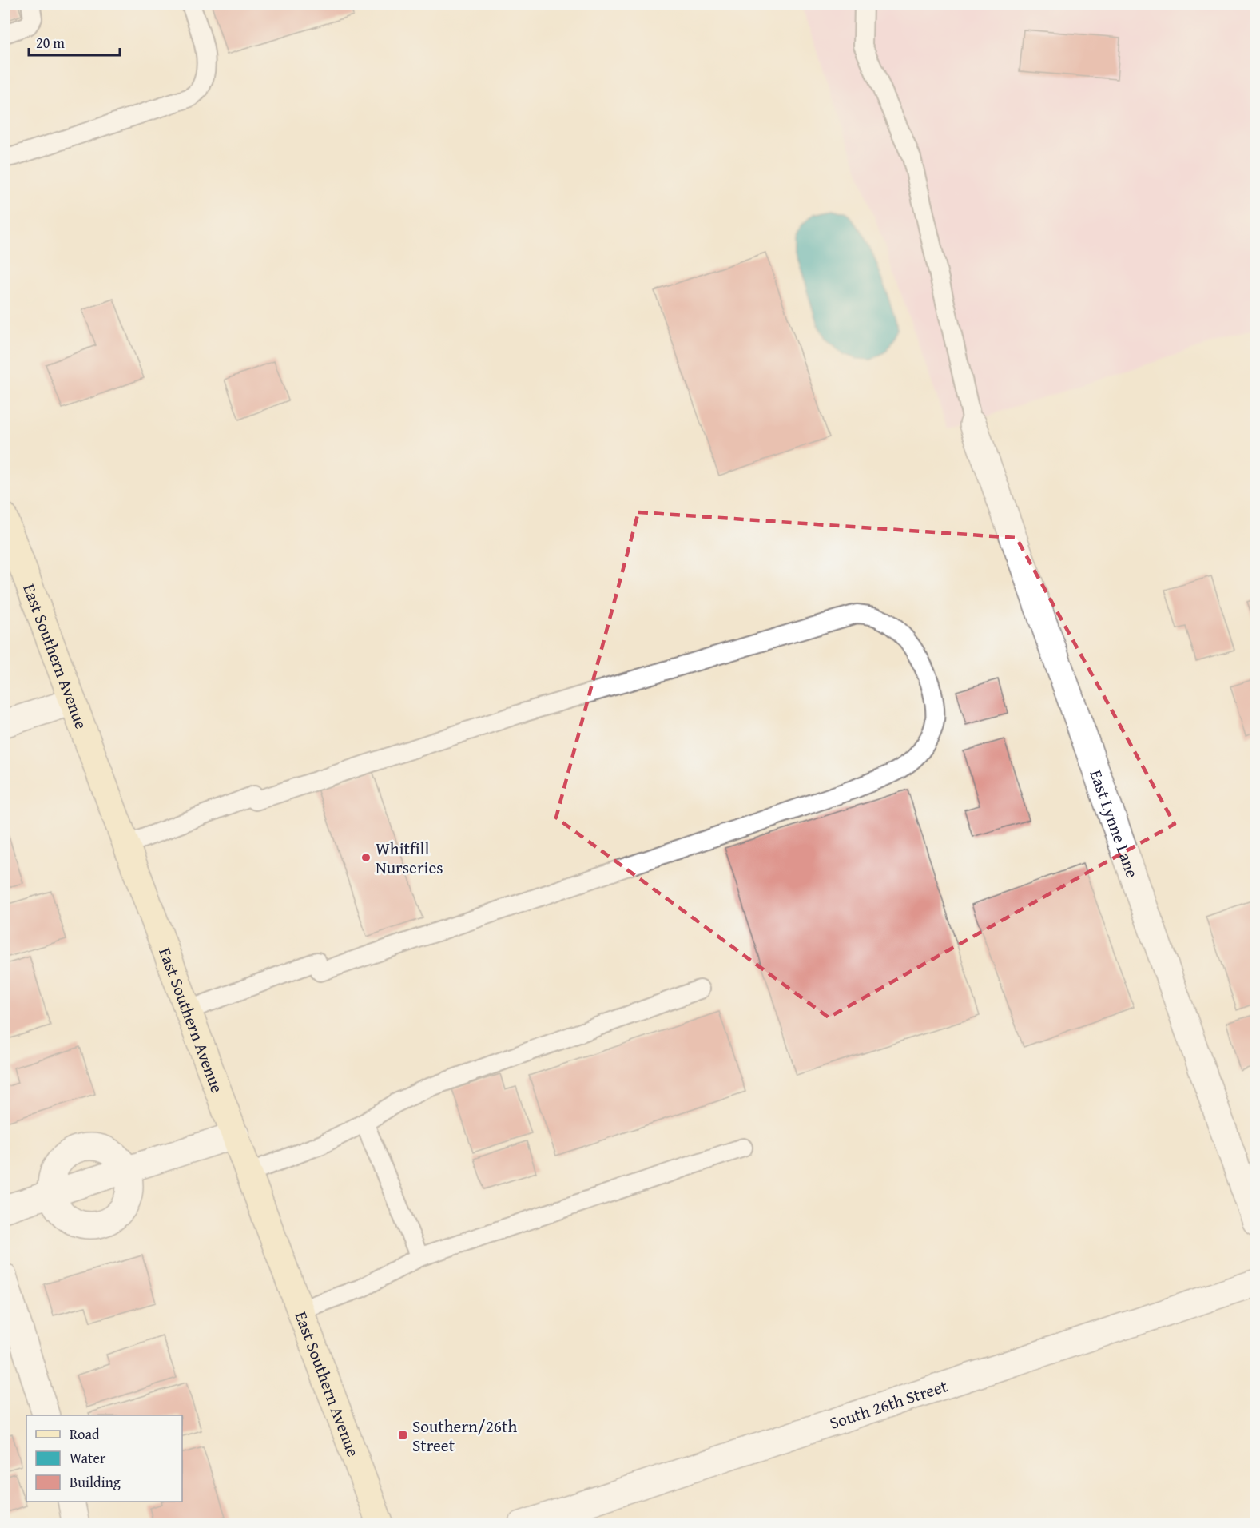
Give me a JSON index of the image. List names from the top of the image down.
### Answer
{
  "streets": {
    "main road": ["East Southern Avenue"],
    "street": ["East Lynne Lane", "South 26th Street"]
  },
  "places": {
    "other": ["Whitfill Nurseries"],
    "transit": ["Southern/26th Street"]
  },
  "legend": ["Road", "Water", "Building"],
  "scale_bar": "20 m"
}
